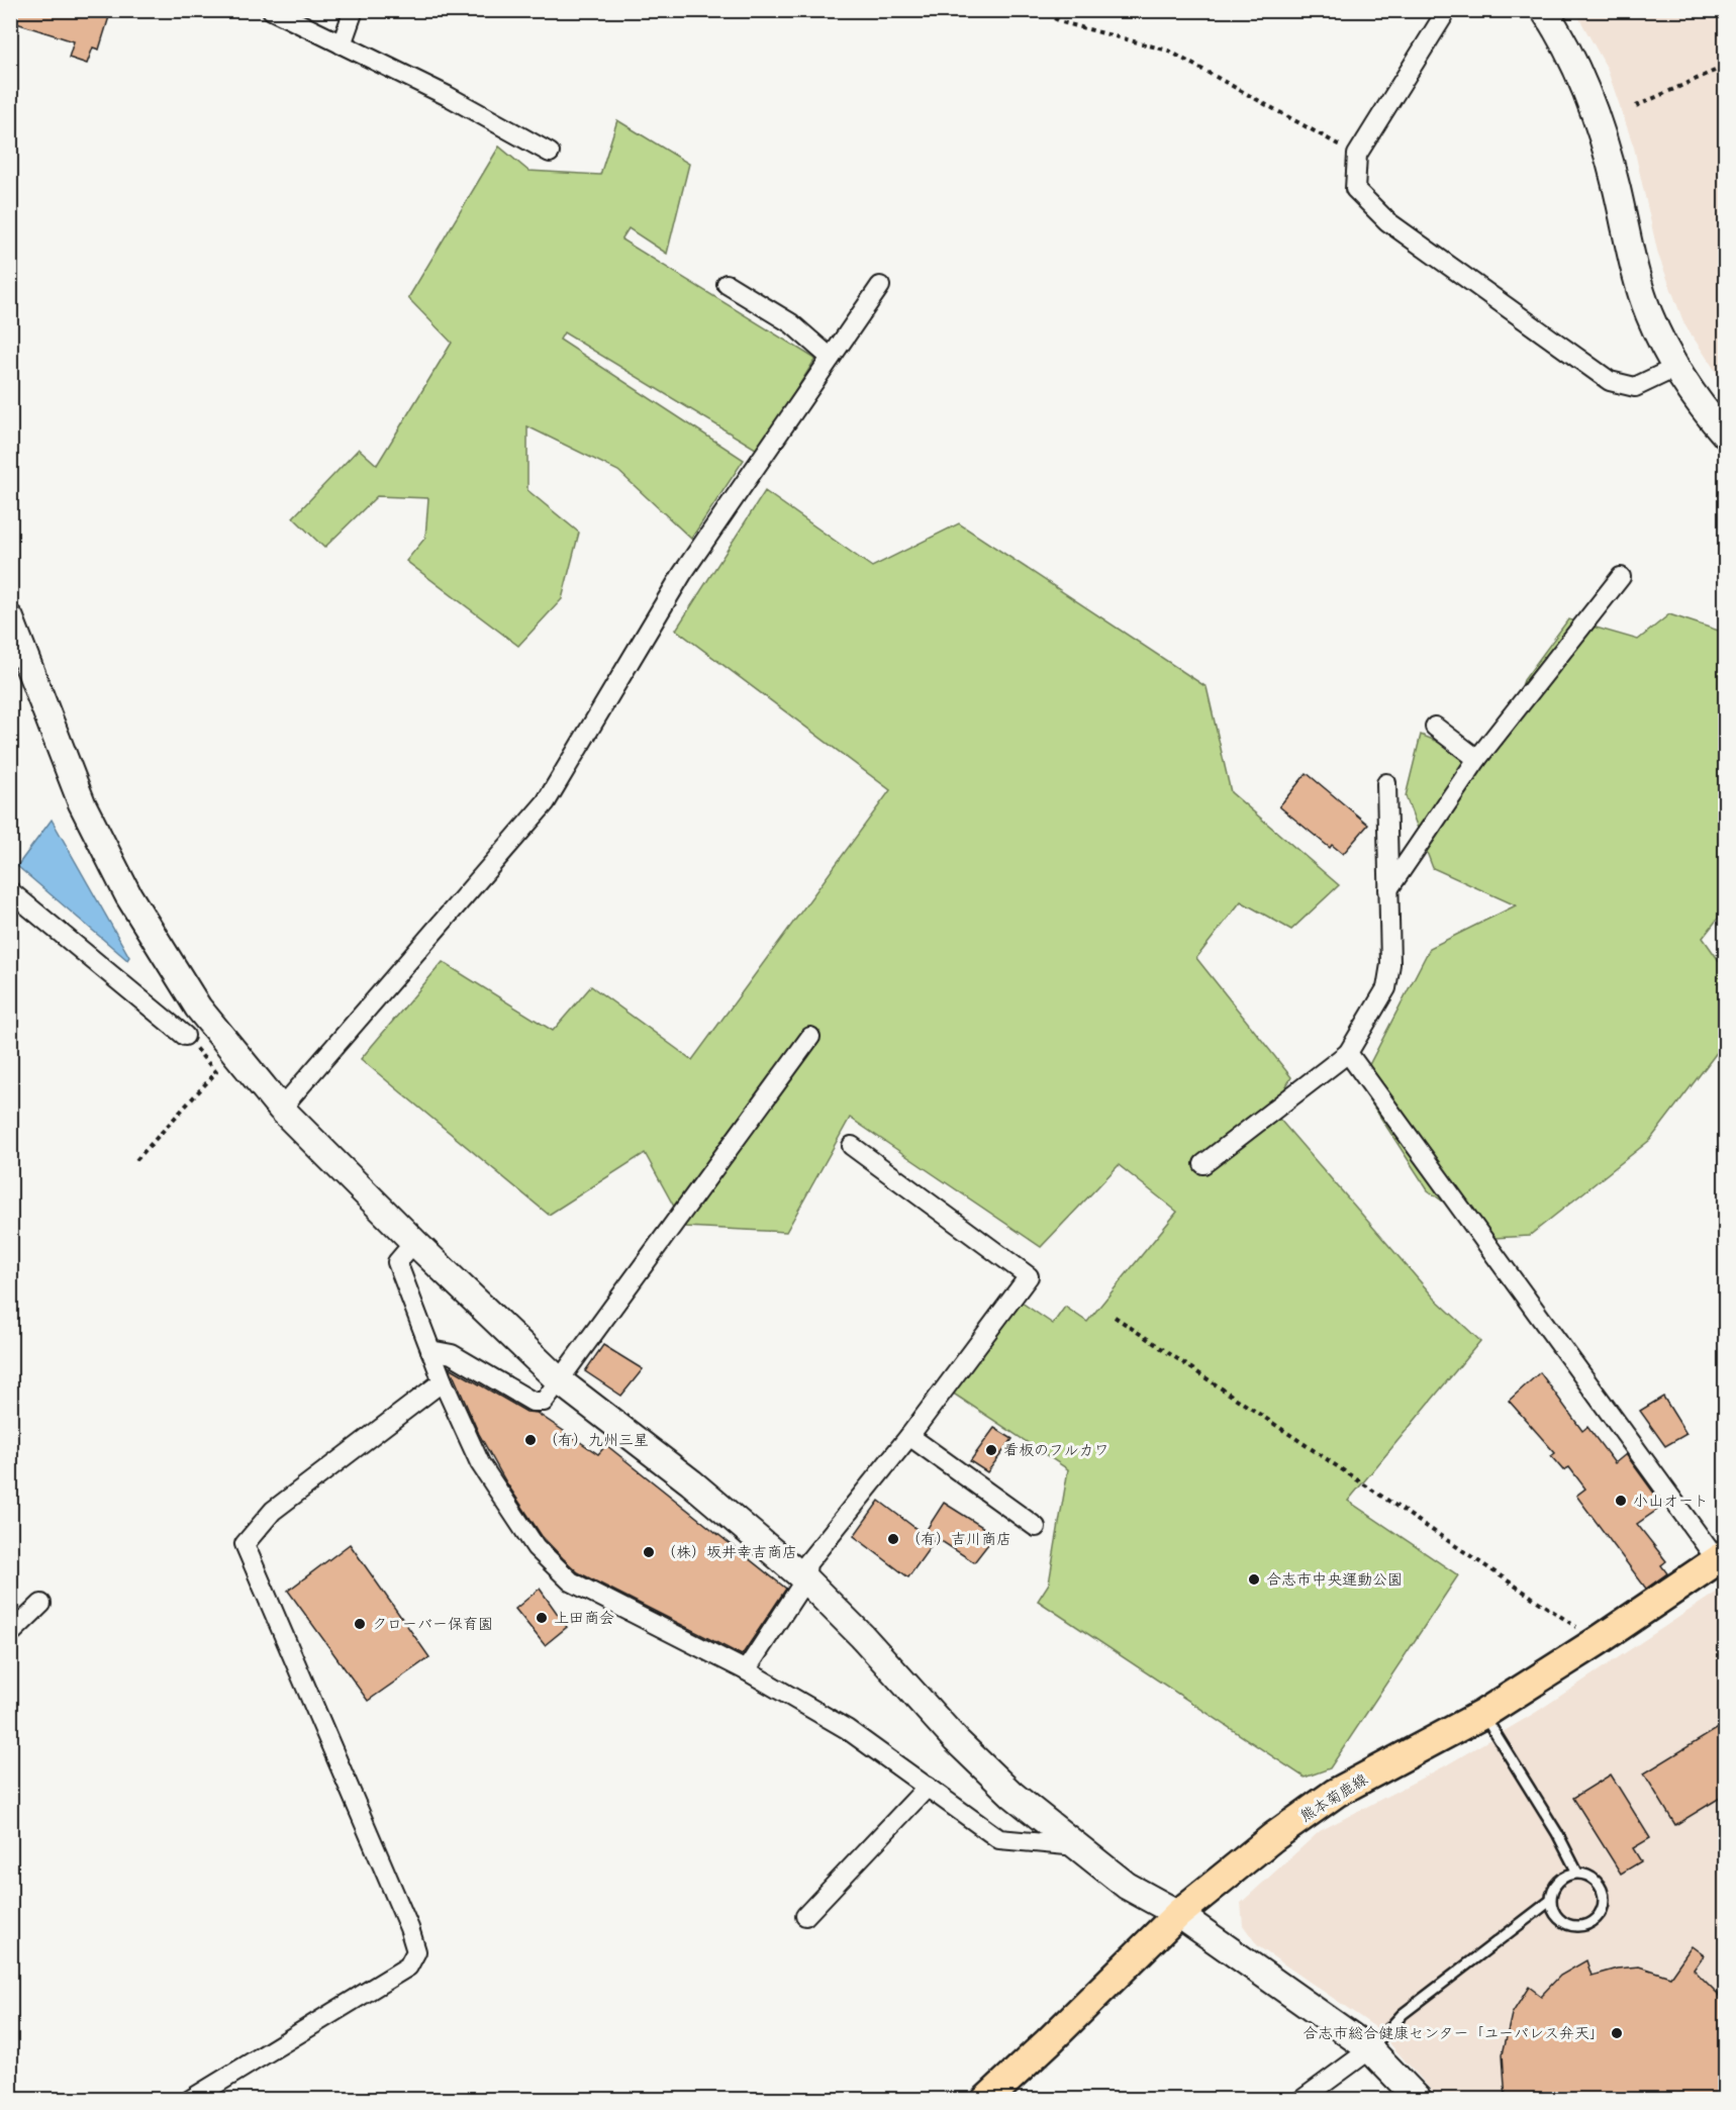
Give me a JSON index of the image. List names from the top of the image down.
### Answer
{
  "streets": {
    "main road": ["熊本菊鹿線"]
  },
  "places": [
    "（有）九州三星",
    "看板のフルカワ",
    "小山オート",
    "（有）吉川商店",
    "（株）坂井幸吉商店",
    "合志市中央運動公園",
    "上田商会",
    "クローバー保育園",
    "合志市総合健康センター「ユーパレス弁天」"
  ]
}
